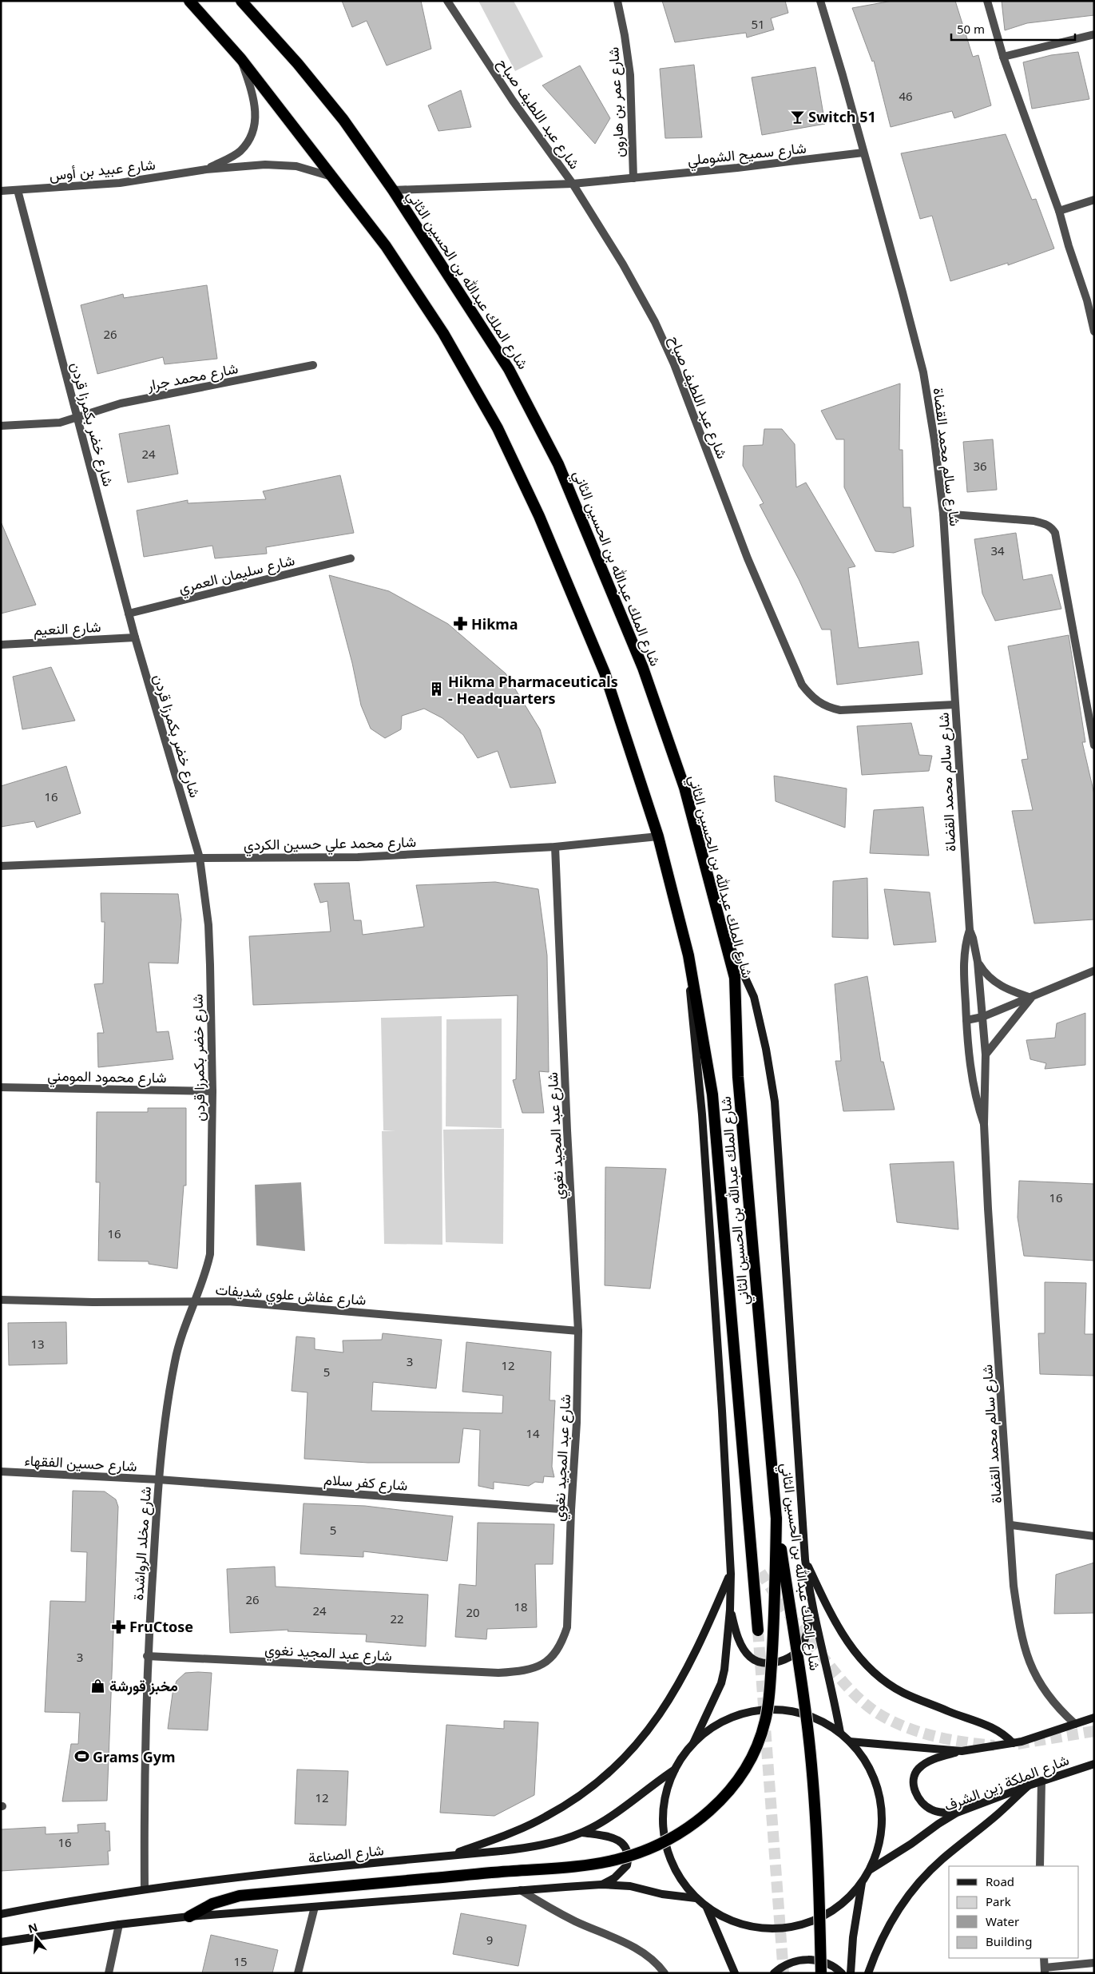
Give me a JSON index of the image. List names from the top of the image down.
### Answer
{
  "streets": {
    "highway": ["شارع الملك عبدالله بن الحسين الثاني"],
    "main road": ["شارع الملكة زين الشرف", "شارع الصناعة"],
    "street": [
      "شارع عمر بن هارون",
      "شارع عبد اللطيف صباح",
      "شارع سميح الشوملي",
      "شارع عبيد بن أوس",
      "شارع محمد جرار",
      "شارع خضر بكمرزا قردن",
      "شارع سالم محمد القضاة",
      "شارع سليمان العمري",
      "شارع النعيم",
      "شارع محمد علي حسين الكردي",
      "شارع محمود المومني",
      "شارع عبد المجيد نغوي",
      "شارع عفاش علوي شديفات",
      "شارع حسين الفقهاء",
      "شارع كفر سلام",
      "شارع مخلد الرواشدة"
    ]
  },
  "crossings": [
    ["شارع عمر بن هارون", "شارع سميح الشوملي"],
    ["شارع عبد اللطيف صباح", "شارع سميح الشوملي"],
    ["شارع عبد اللطيف صباح", "شارع سالم محمد القضاة"],
    ["شارع سميح الشوملي", "شارع الملك عبدالله بن الحسين الثاني"],
    ["شارع سميح الشوملي", "شارع سالم محمد القضاة"],
    ["شارع عبيد بن أوس", "شارع الملك عبدالله بن الحسين الثاني"],
    ["شارع عبيد بن أوس", "شارع خضر بكمرزا قردن"],
    ["شارع الملك عبدالله بن الحسين الثاني", "شارع محمد علي حسين الكردي"],
    ["شارع محمد جرار", "شارع خضر بكمرزا قردن"],
    ["شارع خضر بكمرزا قردن", "شارع سليمان العمري"],
    ["شارع خضر بكمرزا قردن", "شارع النعيم"],
    ["شارع خضر بكمرزا قردن", "شارع محمد علي حسين الكردي"],
    ["شارع خضر بكمرزا قردن", "شارع محمود المومني"],
    ["شارع خضر بكمرزا قردن", "شارع عفاش علوي شديفات"],
    ["شارع خضر بكمرزا قردن", "شارع مخلد الرواشدة"],
    ["شارع محمد علي حسين الكردي", "شارع عبد المجيد نغوي"],
    ["شارع عبد المجيد نغوي", "شارع عفاش علوي شديفات"],
    ["شارع عبد المجيد نغوي", "شارع كفر سلام"],
    ["شارع عبد المجيد نغوي", "شارع مخلد الرواشدة"],
    ["شارع عفاش علوي شديفات", "شارع مخلد الرواشدة"],
    ["شارع حسين الفقهاء", "شارع كفر سلام"],
    ["شارع حسين الفقهاء", "شارع مخلد الرواشدة"],
    ["شارع كفر سلام", "شارع مخلد الرواشدة"],
    ["شارع مخلد الرواشدة", "شارع الصناعة"]
  ],
  "places": {
    "bar": ["Switch 51"],
    "pharmacy": ["Hikma", "FruCtose"],
    "building": ["Hikma Pharmaceuticals - Headquarters"],
    "shop": ["مخبز قورشة"],
    "sports": ["Grams Gym"]
  },
  "house_numbers": [
    "51",
    "46",
    "26",
    "24",
    "36",
    "34",
    "16",
    "16",
    "16",
    "13",
    "3",
    "12",
    "5",
    "14",
    "5",
    "26",
    "18",
    "24",
    "20",
    "22",
    "3",
    "12",
    "16",
    "9",
    "15"
  ],
  "legend": [
    "Road",
    "Park",
    "Water",
    "Building"
  ],
  "scale_bar": "50 m",
  "north": "top"
}
